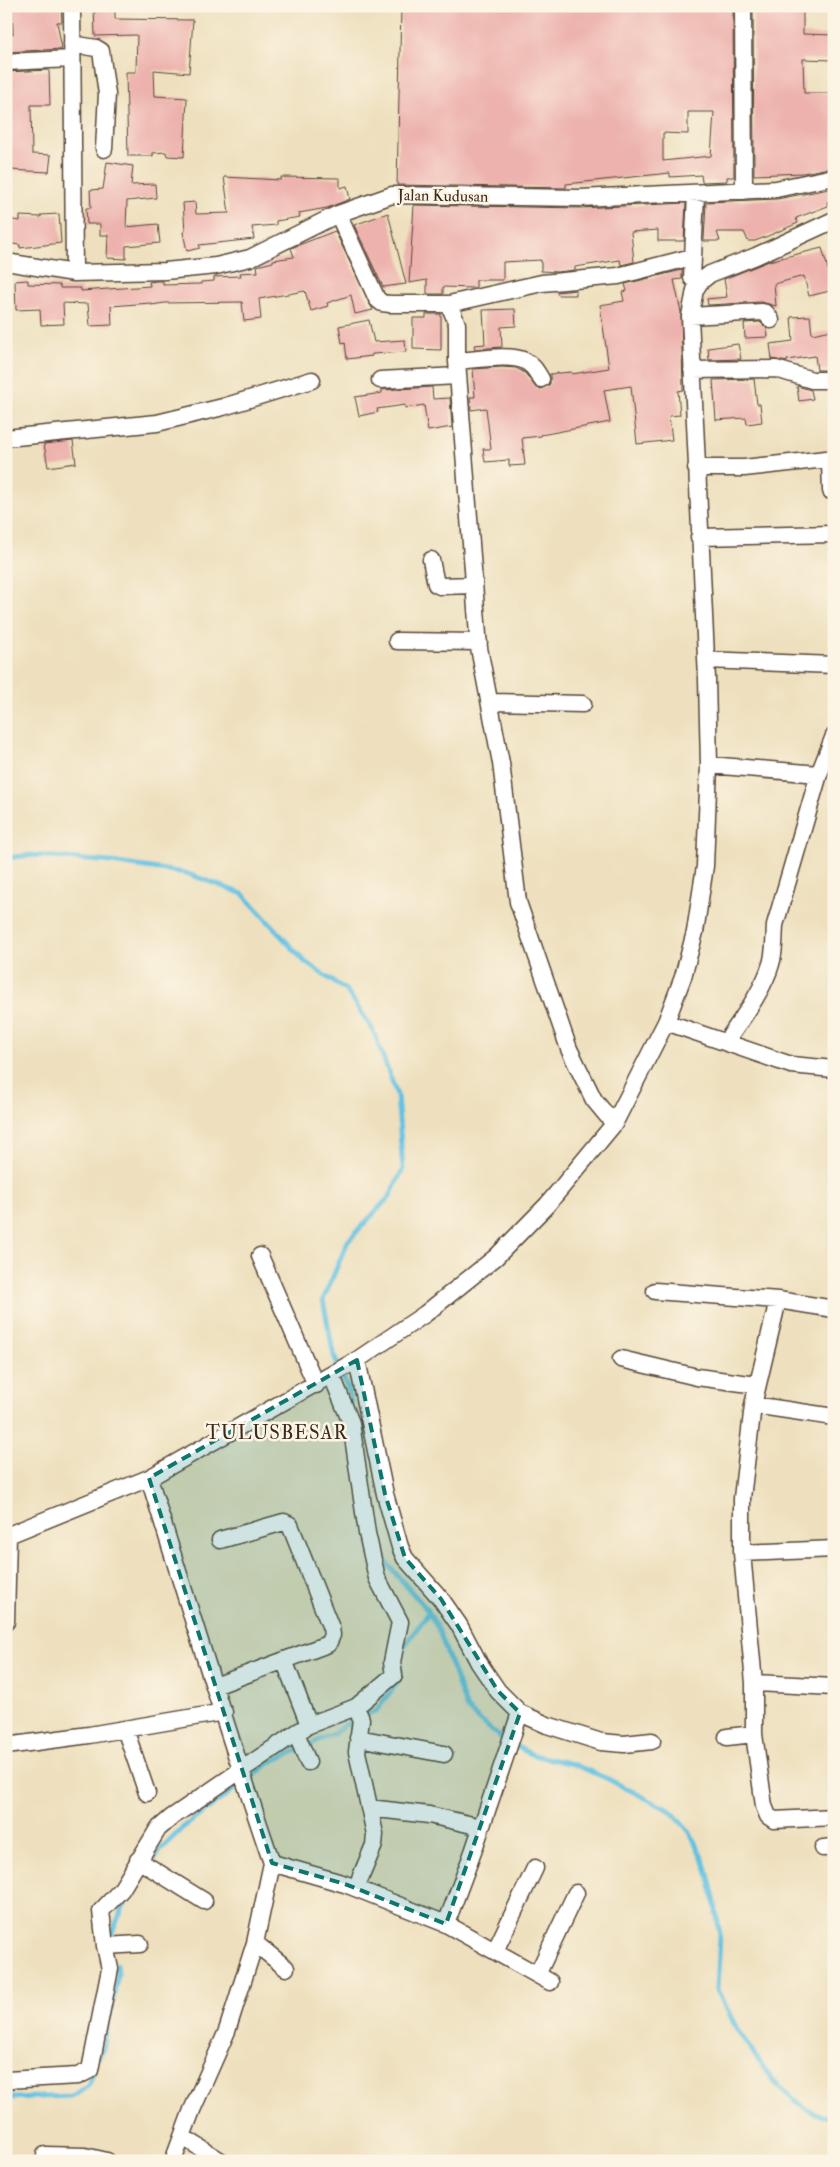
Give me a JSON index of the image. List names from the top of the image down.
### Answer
{
  "streets": {
    "street": ["Jalan Kudusan"]
  },
  "districts": ["TULUSBESAR"]
}
